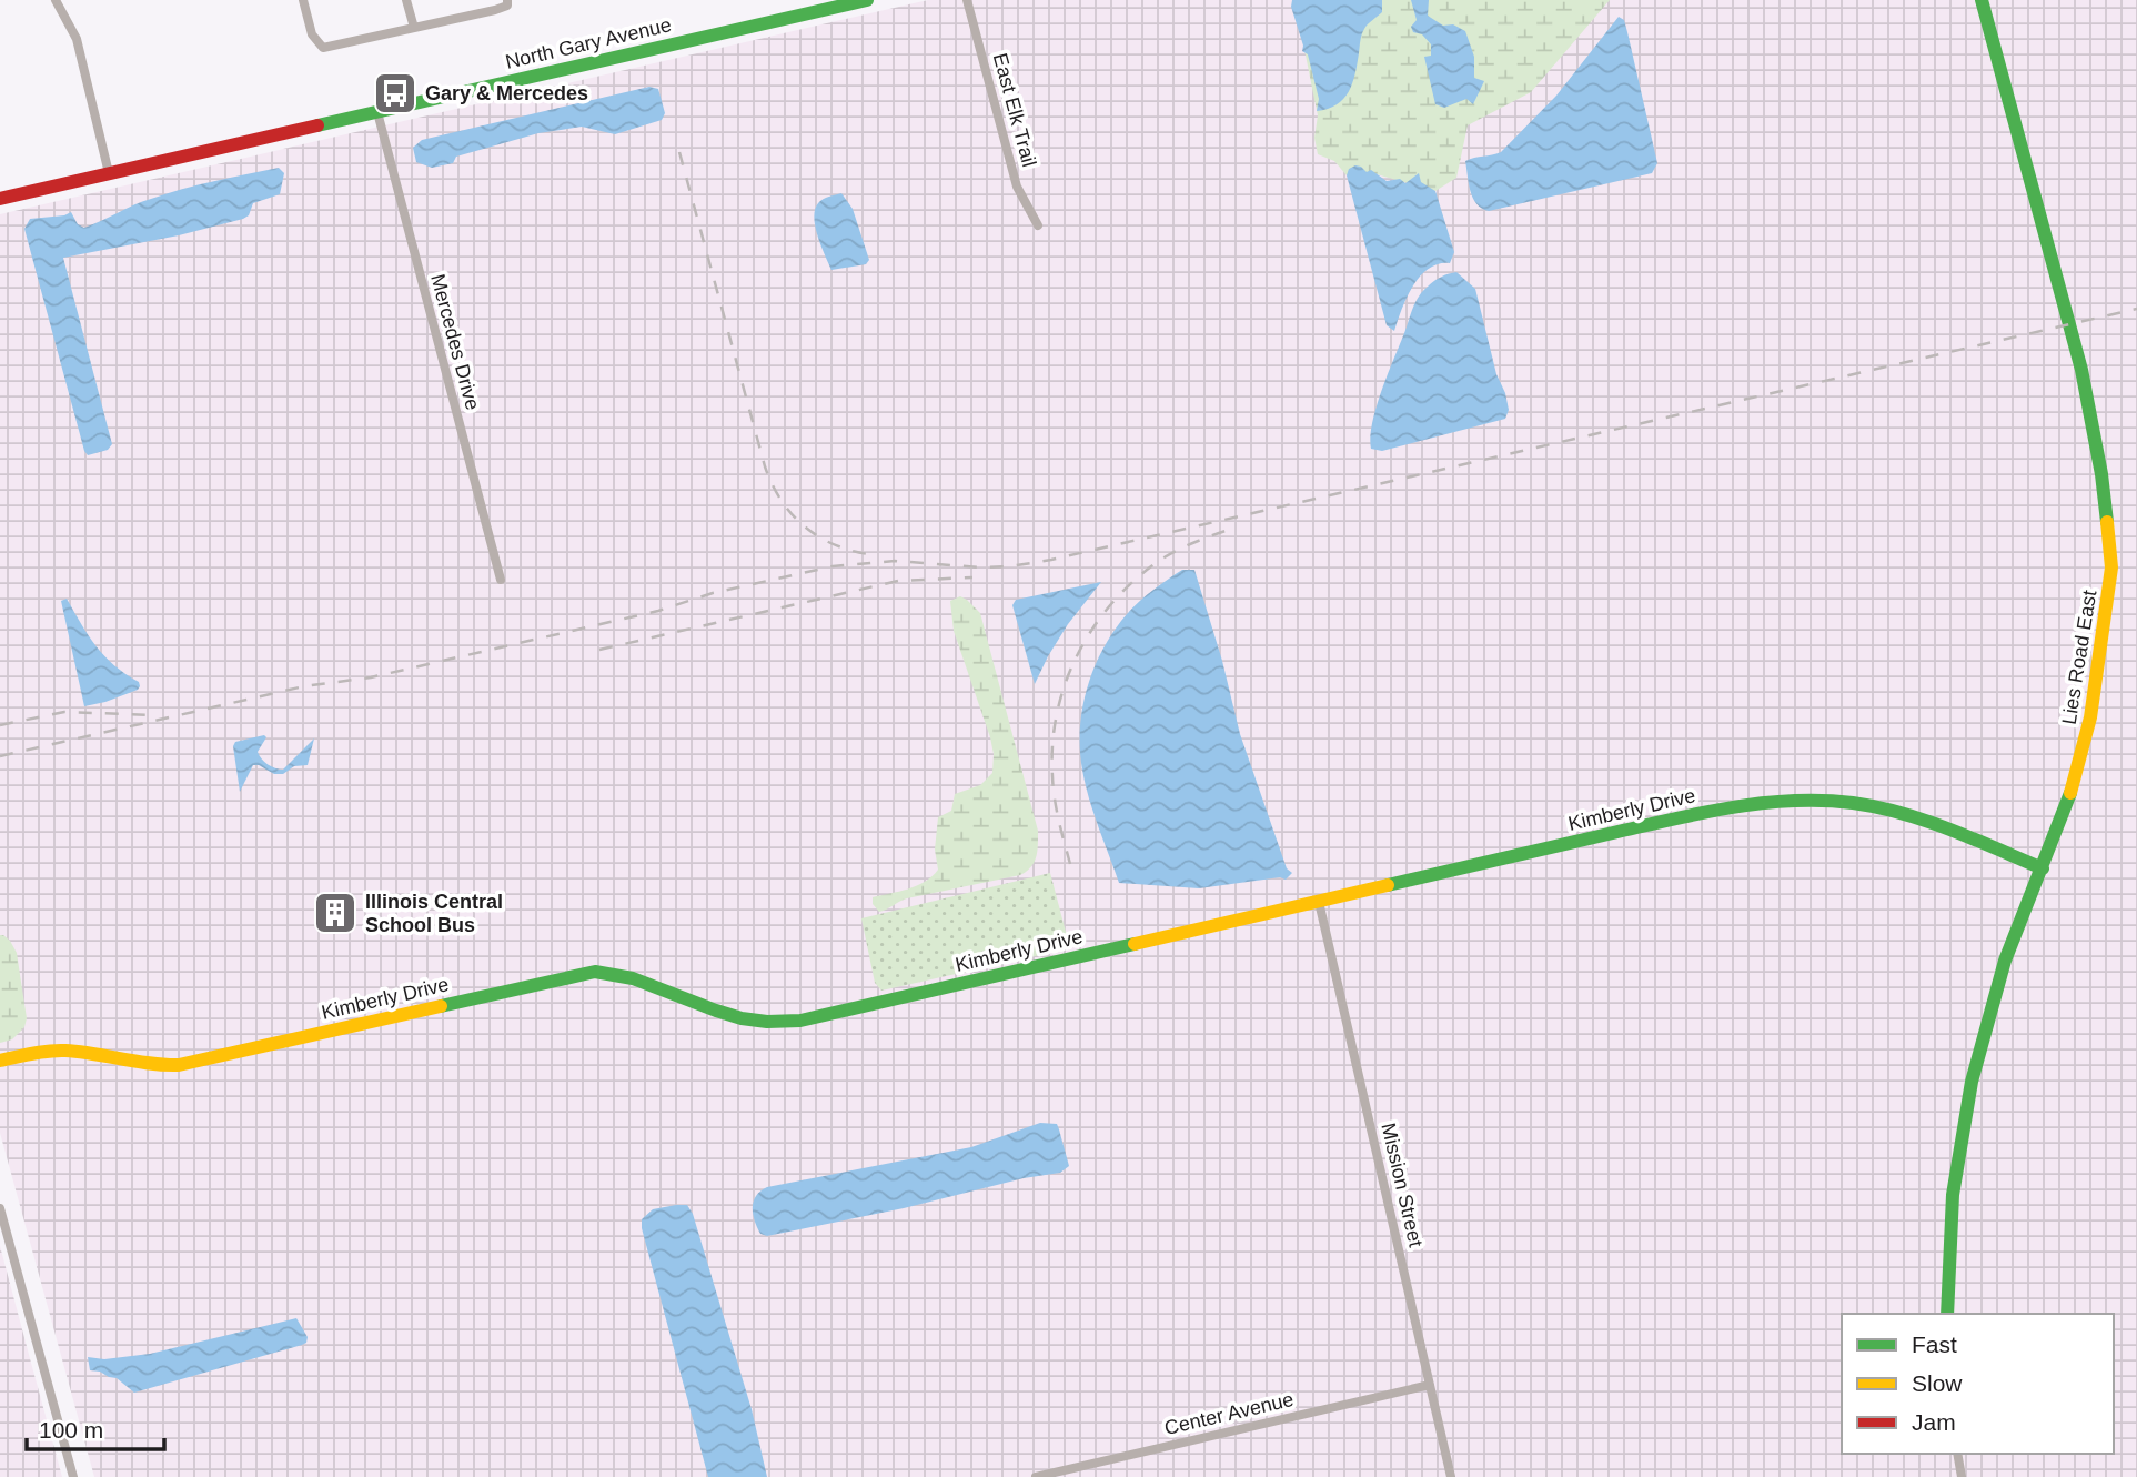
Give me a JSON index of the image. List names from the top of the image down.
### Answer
{
  "streets": {
    "street": [
      "North Gary Avenue",
      "East Elk Trail",
      "Mercedes Drive",
      "Lies Road East",
      "Kimberly Drive",
      "Mission Street",
      "Center Avenue"
    ]
  },
  "crossings": [
    ["North Gary Avenue", "Mercedes Drive"],
    ["Lies Road East", "Kimberly Drive"],
    ["Kimberly Drive", "Mission Street"],
    ["Mission Street", "Center Avenue"]
  ],
  "places": {
    "bus stop": ["Gary & Mercedes"],
    "building": ["Illinois Central School Bus"]
  },
  "legend": ["Fast", "Slow", "Jam"],
  "scale_bar": "100 m"
}
